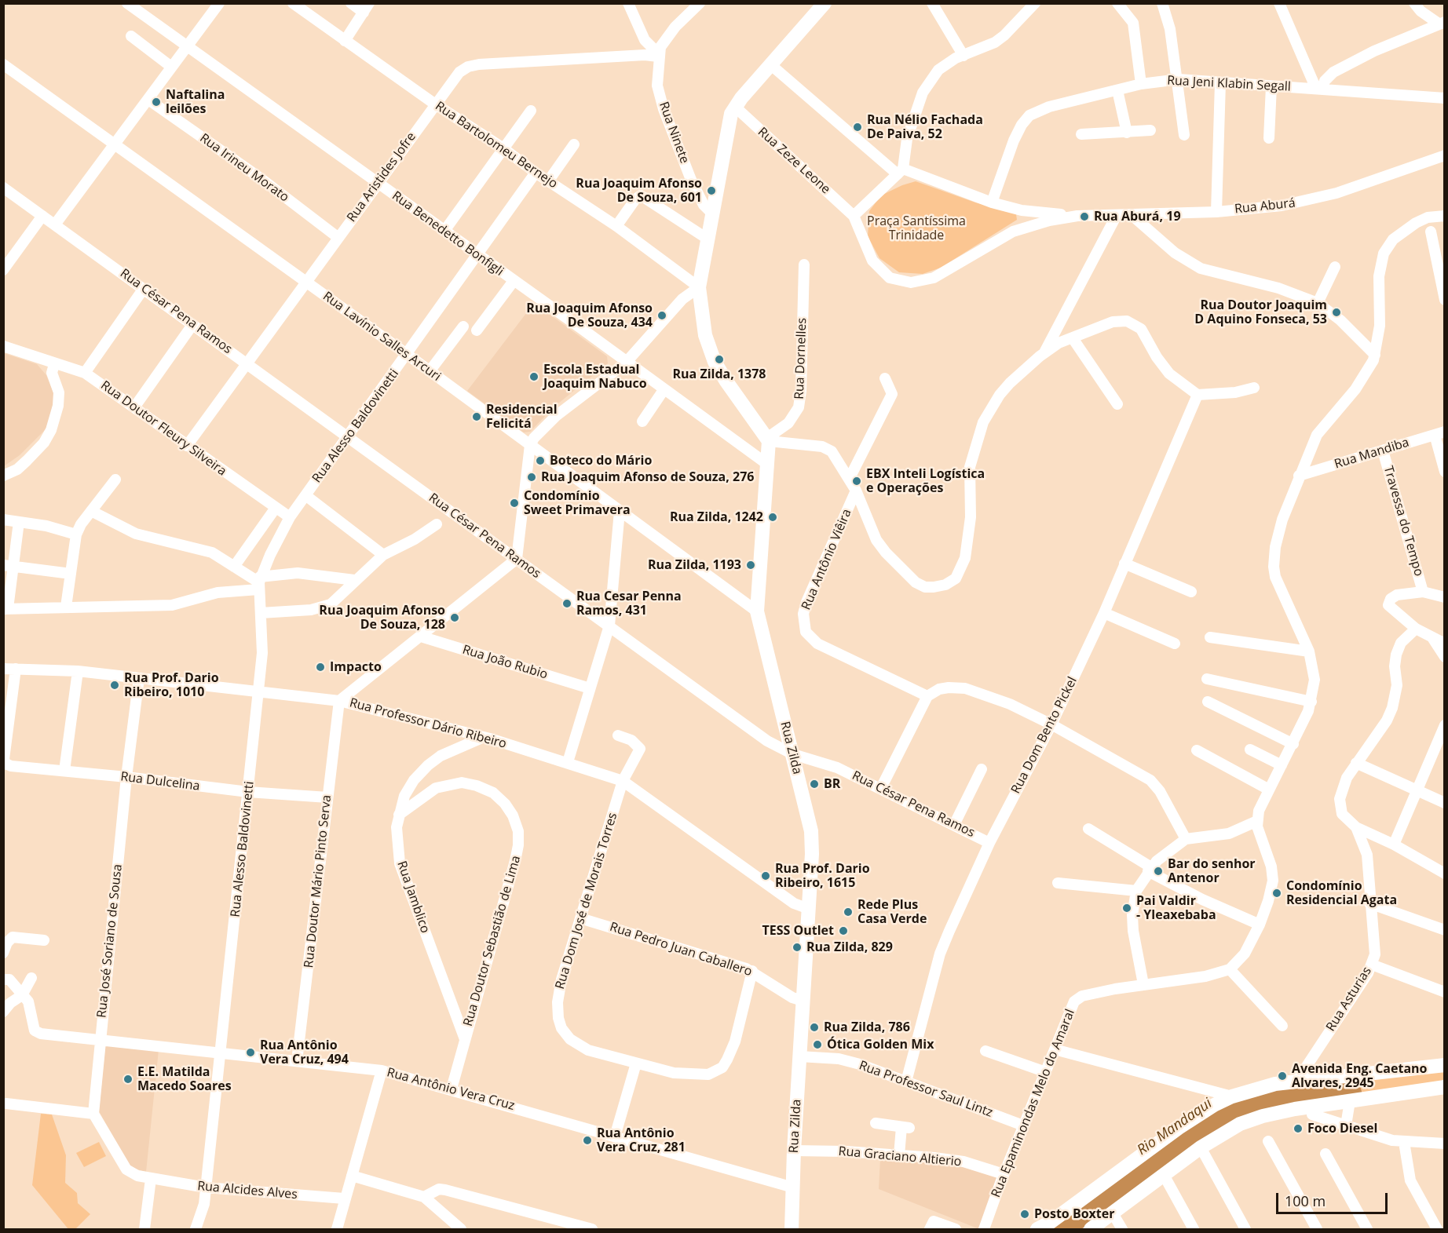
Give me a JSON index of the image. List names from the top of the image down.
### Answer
{
  "streets": {
    "main road": ["Rua Zilda"],
    "street": [
      "Rua Jeni Klabin Segall",
      "Rua Ninete",
      "Rua Bartolomeu Bernejo",
      "Rua Zeze Leone",
      "Rua Irineu Morato",
      "Rua Aristides Jofre",
      "Rua Aburá",
      "Rua Benedetto Bonfigli",
      "Rua César Pena Ramos",
      "Rua Lavínio Salles Arcuri",
      "Rua Dornelles",
      "Rua Alesso Baldovinetti",
      "Rua Doutor Fleury Silveira",
      "Rua Mandiba",
      "Travessa do Tempo",
      "Rua Antônio Viêira",
      "Rua João Rubio",
      "Rua Professor Dário Ribeiro",
      "Rua Dom Bento Pickel",
      "Rua Dulcelina",
      "Rua Doutor Mário Pinto Serva",
      "Rua Jamblico",
      "Rua Dom José de Morais Torres",
      "Rua José Soriano de Sousa",
      "Rua Doutor Sebastião de Lima",
      "Rua Pedro Juan Caballero",
      "Rua Asturias",
      "Rua Antônio Vera Cruz",
      "Rua Professor Saul Lintz",
      "Rua Epaminondas Melo do Amaral",
      "Rua Graciano Altierio",
      "Rua Alcides Alves"
    ]
  },
  "crossings": [
    ["Rua Jeni Klabin Segall", "Rua Aburá"],
    ["Rua Ninete", "Rua Aristides Jofre"],
    ["Rua Bartolomeu Bernejo", "Rua Aristides Jofre"],
    ["Rua Bartolomeu Bernejo", "Rua Alesso Baldovinetti"],
    ["Rua Zeze Leone", "Rua Aburá"],
    ["Rua Irineu Morato", "Rua Aristides Jofre"],
    ["Rua Aristides Jofre", "Rua Benedetto Bonfigli"],
    ["Rua Aristides Jofre", "Rua César Pena Ramos"],
    ["Rua Aristides Jofre", "Rua Lavínio Salles Arcuri"],
    ["Rua Aristides Jofre", "Rua Doutor Fleury Silveira"],
    ["Rua Benedetto Bonfigli", "Rua Alesso Baldovinetti"],
    ["Rua Benedetto Bonfigli", "Rua Zilda"],
    ["Rua César Pena Ramos", "Rua Alesso Baldovinetti"],
    ["Rua César Pena Ramos", "Rua Dom Bento Pickel"],
    ["Rua César Pena Ramos", "Rua Zilda"],
    ["Rua Lavínio Salles Arcuri", "Rua Alesso Baldovinetti"],
    ["Rua Lavínio Salles Arcuri", "Rua Zilda"],
    ["Rua Dornelles", "Rua Zilda"],
    ["Rua Alesso Baldovinetti", "Rua Professor Dário Ribeiro"],
    ["Rua Alesso Baldovinetti", "Rua Dulcelina"],
    ["Rua Alesso Baldovinetti", "Rua Antônio Vera Cruz"],
    ["Rua Alesso Baldovinetti", "Rua Alcides Alves"],
    ["Rua Mandiba", "Travessa do Tempo"],
    ["Rua Professor Dário Ribeiro", "Rua Zilda"],
    ["Rua Professor Dário Ribeiro", "Rua Doutor Mário Pinto Serva"],
    ["Rua Professor Dário Ribeiro", "Rua Jamblico"],
    ["Rua Professor Dário Ribeiro", "Rua Dom José de Morais Torres"],
    ["Rua Professor Dário Ribeiro", "Rua José Soriano de Sousa"],
    ["Rua Dom Bento Pickel", "Rua Professor Saul Lintz"],
    ["Rua Zilda", "Rua Pedro Juan Caballero"],
    ["Rua Zilda", "Rua Antônio Vera Cruz"],
    ["Rua Zilda", "Rua Professor Saul Lintz"],
    ["Rua Zilda", "Rua Graciano Altierio"],
    ["Rua Dulcelina", "Rua Doutor Mário Pinto Serva"],
    ["Rua Dulcelina", "Rua José Soriano de Sousa"],
    ["Rua Doutor Mário Pinto Serva", "Rua Antônio Vera Cruz"],
    ["Rua Jamblico", "Rua Doutor Sebastião de Lima"],
    ["Rua Dom José de Morais Torres", "Rua Pedro Juan Caballero"],
    ["Rua José Soriano de Sousa", "Rua Antônio Vera Cruz"],
    ["Rua Doutor Sebastião de Lima", "Rua Antônio Vera Cruz"],
    ["Rua Professor Saul Lintz", "Rua Epaminondas Melo do Amaral"],
    ["Rua Epaminondas Melo do Amaral", "Rua Graciano Altierio"]
  ],
  "water": ["Rio Mandaqui"],
  "parks": ["Praça Santíssima Trinidade"],
  "places": [
    "Naftalina leilões",
    "Rua Nélio Fachada De Paiva, 52",
    "Rua Joaquim Afonso De Souza, 601",
    "Rua Aburá, 19",
    "Rua Doutor Joaquim D Aquino Fonseca, 53",
    "Rua Joaquim Afonso De Souza, 434",
    "Rua Zilda, 1378",
    "Escola Estadual Joaquim Nabuco",
    "Residencial Felicitá",
    "Boteco do Mário",
    "Rua Joaquim Afonso de Souza, 276",
    "EBX Inteli Logística e Operações",
    "Condomínio Sweet Primavera",
    "Rua Zilda, 1242",
    "Rua Zilda, 1193",
    "Rua Cesar Penna Ramos, 431",
    "Rua Joaquim Afonso De Souza, 128",
    "Impacto",
    "Rua Prof. Dario Ribeiro, 1010",
    "BR",
    "Bar do senhor Antenor",
    "Rua Prof. Dario Ribeiro, 1615",
    "Condomínio Residencial Agata",
    "Pai Valdir - Yleaxebaba",
    "Rede Plus Casa Verde",
    "TESS Outlet",
    "Rua Zilda, 829",
    "Rua Zilda, 786",
    "Ótica Golden Mix",
    "Rua Antônio Vera Cruz, 494",
    "Avenida Eng. Caetano Alvares, 2945",
    "E.E. Matilda Macedo Soares",
    "Foco Diesel",
    "Rua Antônio Vera Cruz, 281",
    "Posto Boxter"
  ],
  "scale_bar": "100 m"
}
